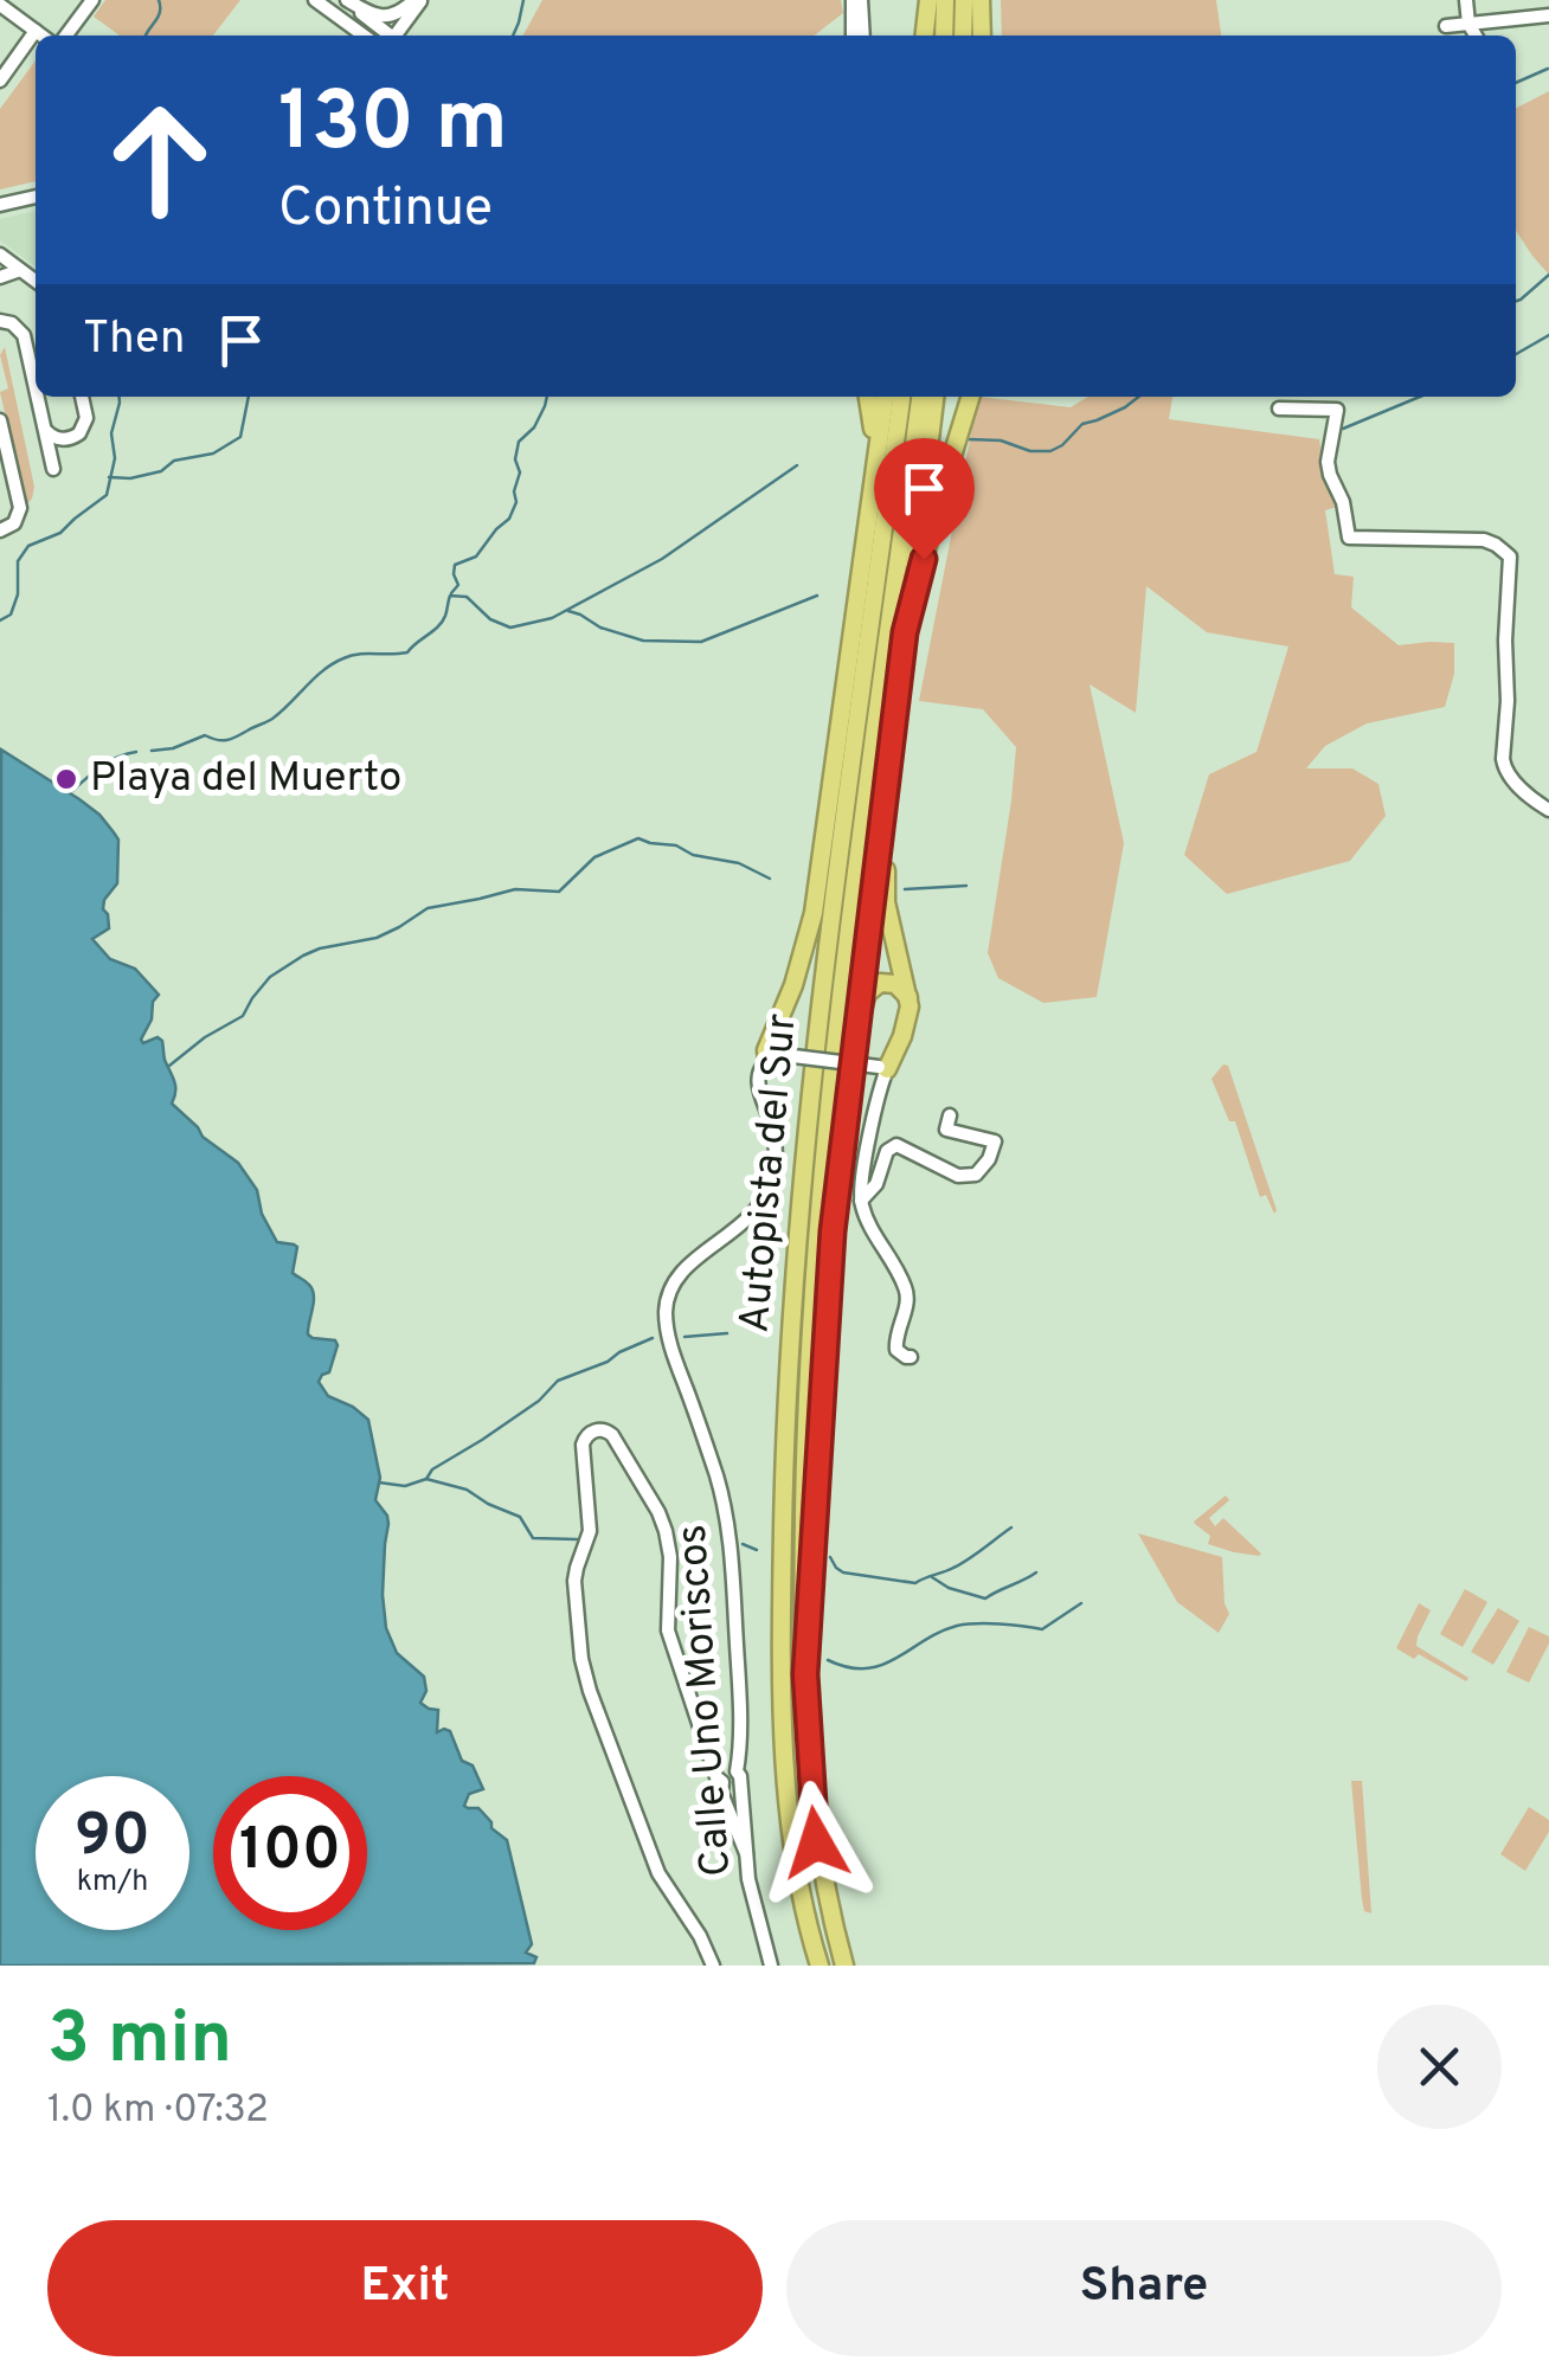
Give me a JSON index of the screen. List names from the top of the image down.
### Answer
{
  "streets": {
    "highway": ["Autopista del Sur"],
    "street": ["Calle Uno Moriscos"]
  },
  "places": ["Playa del Muerto"],
  "page": {
    "turn": ["130 m", "Continue"],
    "then": "Then",
    "speed": "90 km/h",
    "limit": "100",
    "heading": ["3 min", "1.0 km · 07:32"],
    "buttons": ["Exit", "Share"]
  }
}
